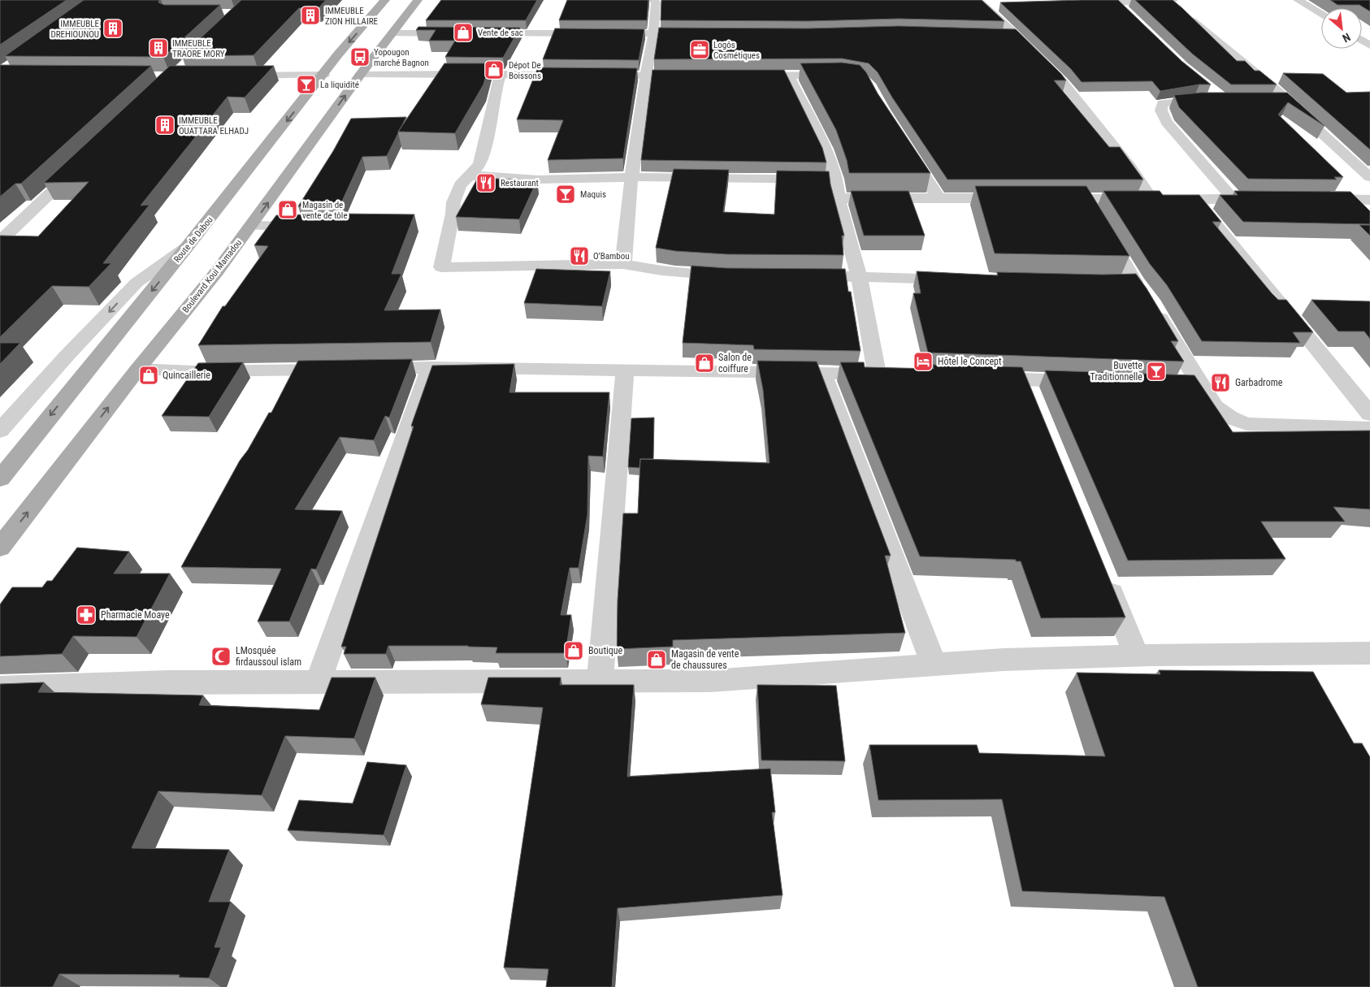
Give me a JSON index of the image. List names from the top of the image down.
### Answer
{
  "streets": {
    "main road": ["Route de Dabou", "Boulevard Koui Mamadou"]
  },
  "one_way": ["Route de Dabou", "Boulevard Koui Mamadou"],
  "places": {
    "building": [
      "IMMEUBLE ZION HILLAIRE",
      "IMMEUBLE DREHIOUNOU",
      "IMMEUBLE TRAORE MORY",
      "IMMEUBLE OUATTARA ELHADJ"
    ],
    "shop": [
      "Vente de sac",
      "Dépot De Boissons",
      "Magasin de vente de tôle",
      "Salon de coiffure",
      "Quincaillerie",
      "Boutique",
      "Magasin de vente de chaussures"
    ],
    "office": ["Logôs Cosmétiques"],
    "bus stop": ["Yopougon marché Bagnon"],
    "bar": ["La liquidité", "Maquis", "Buvette Traditionnelle"],
    "restaurant": ["Restaurant", "O’Bambou", "Garbadrome"],
    "hotel": ["Hôtel le Concept"],
    "pharmacy": ["Pharmacie Moaye"],
    "mosque": ["LMosquée firdaussoul islam"]
  },
  "north": "bottom right"
}
